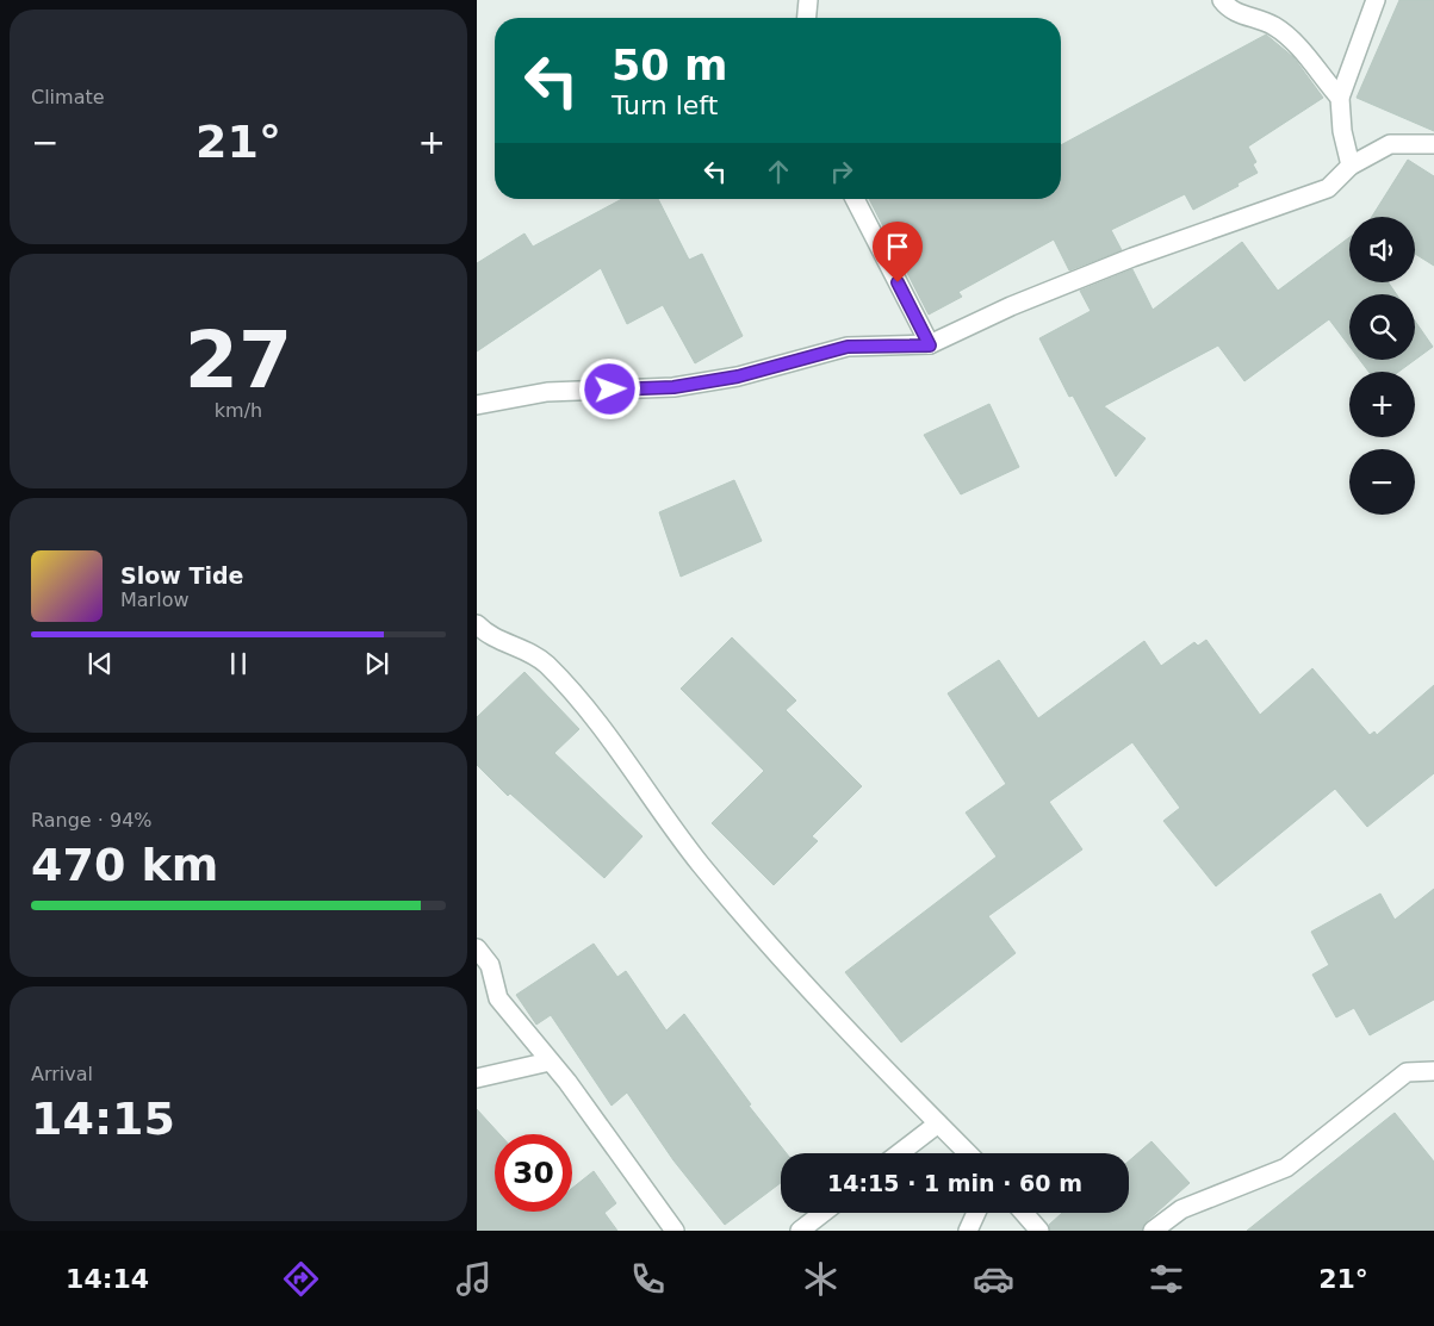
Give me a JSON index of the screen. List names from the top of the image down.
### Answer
{
  "page": {
    "tile": [
      "Climate",
      ["27", "km/h"],
      ["Range · 94%", "470 km"],
      ["Arrival", "14:15"]
    ],
    "turn": ["50 m", "Turn left"],
    "heat": ["−", "21°", "+"],
    "map_buttons": ["+", "−"],
    "song": ["Slow Tide", "Marlow"],
    "limit": "30",
    "trip": "14:15 · 1 min · 60 m",
    "tabs": ["14:14", "21°"]
  }
}
